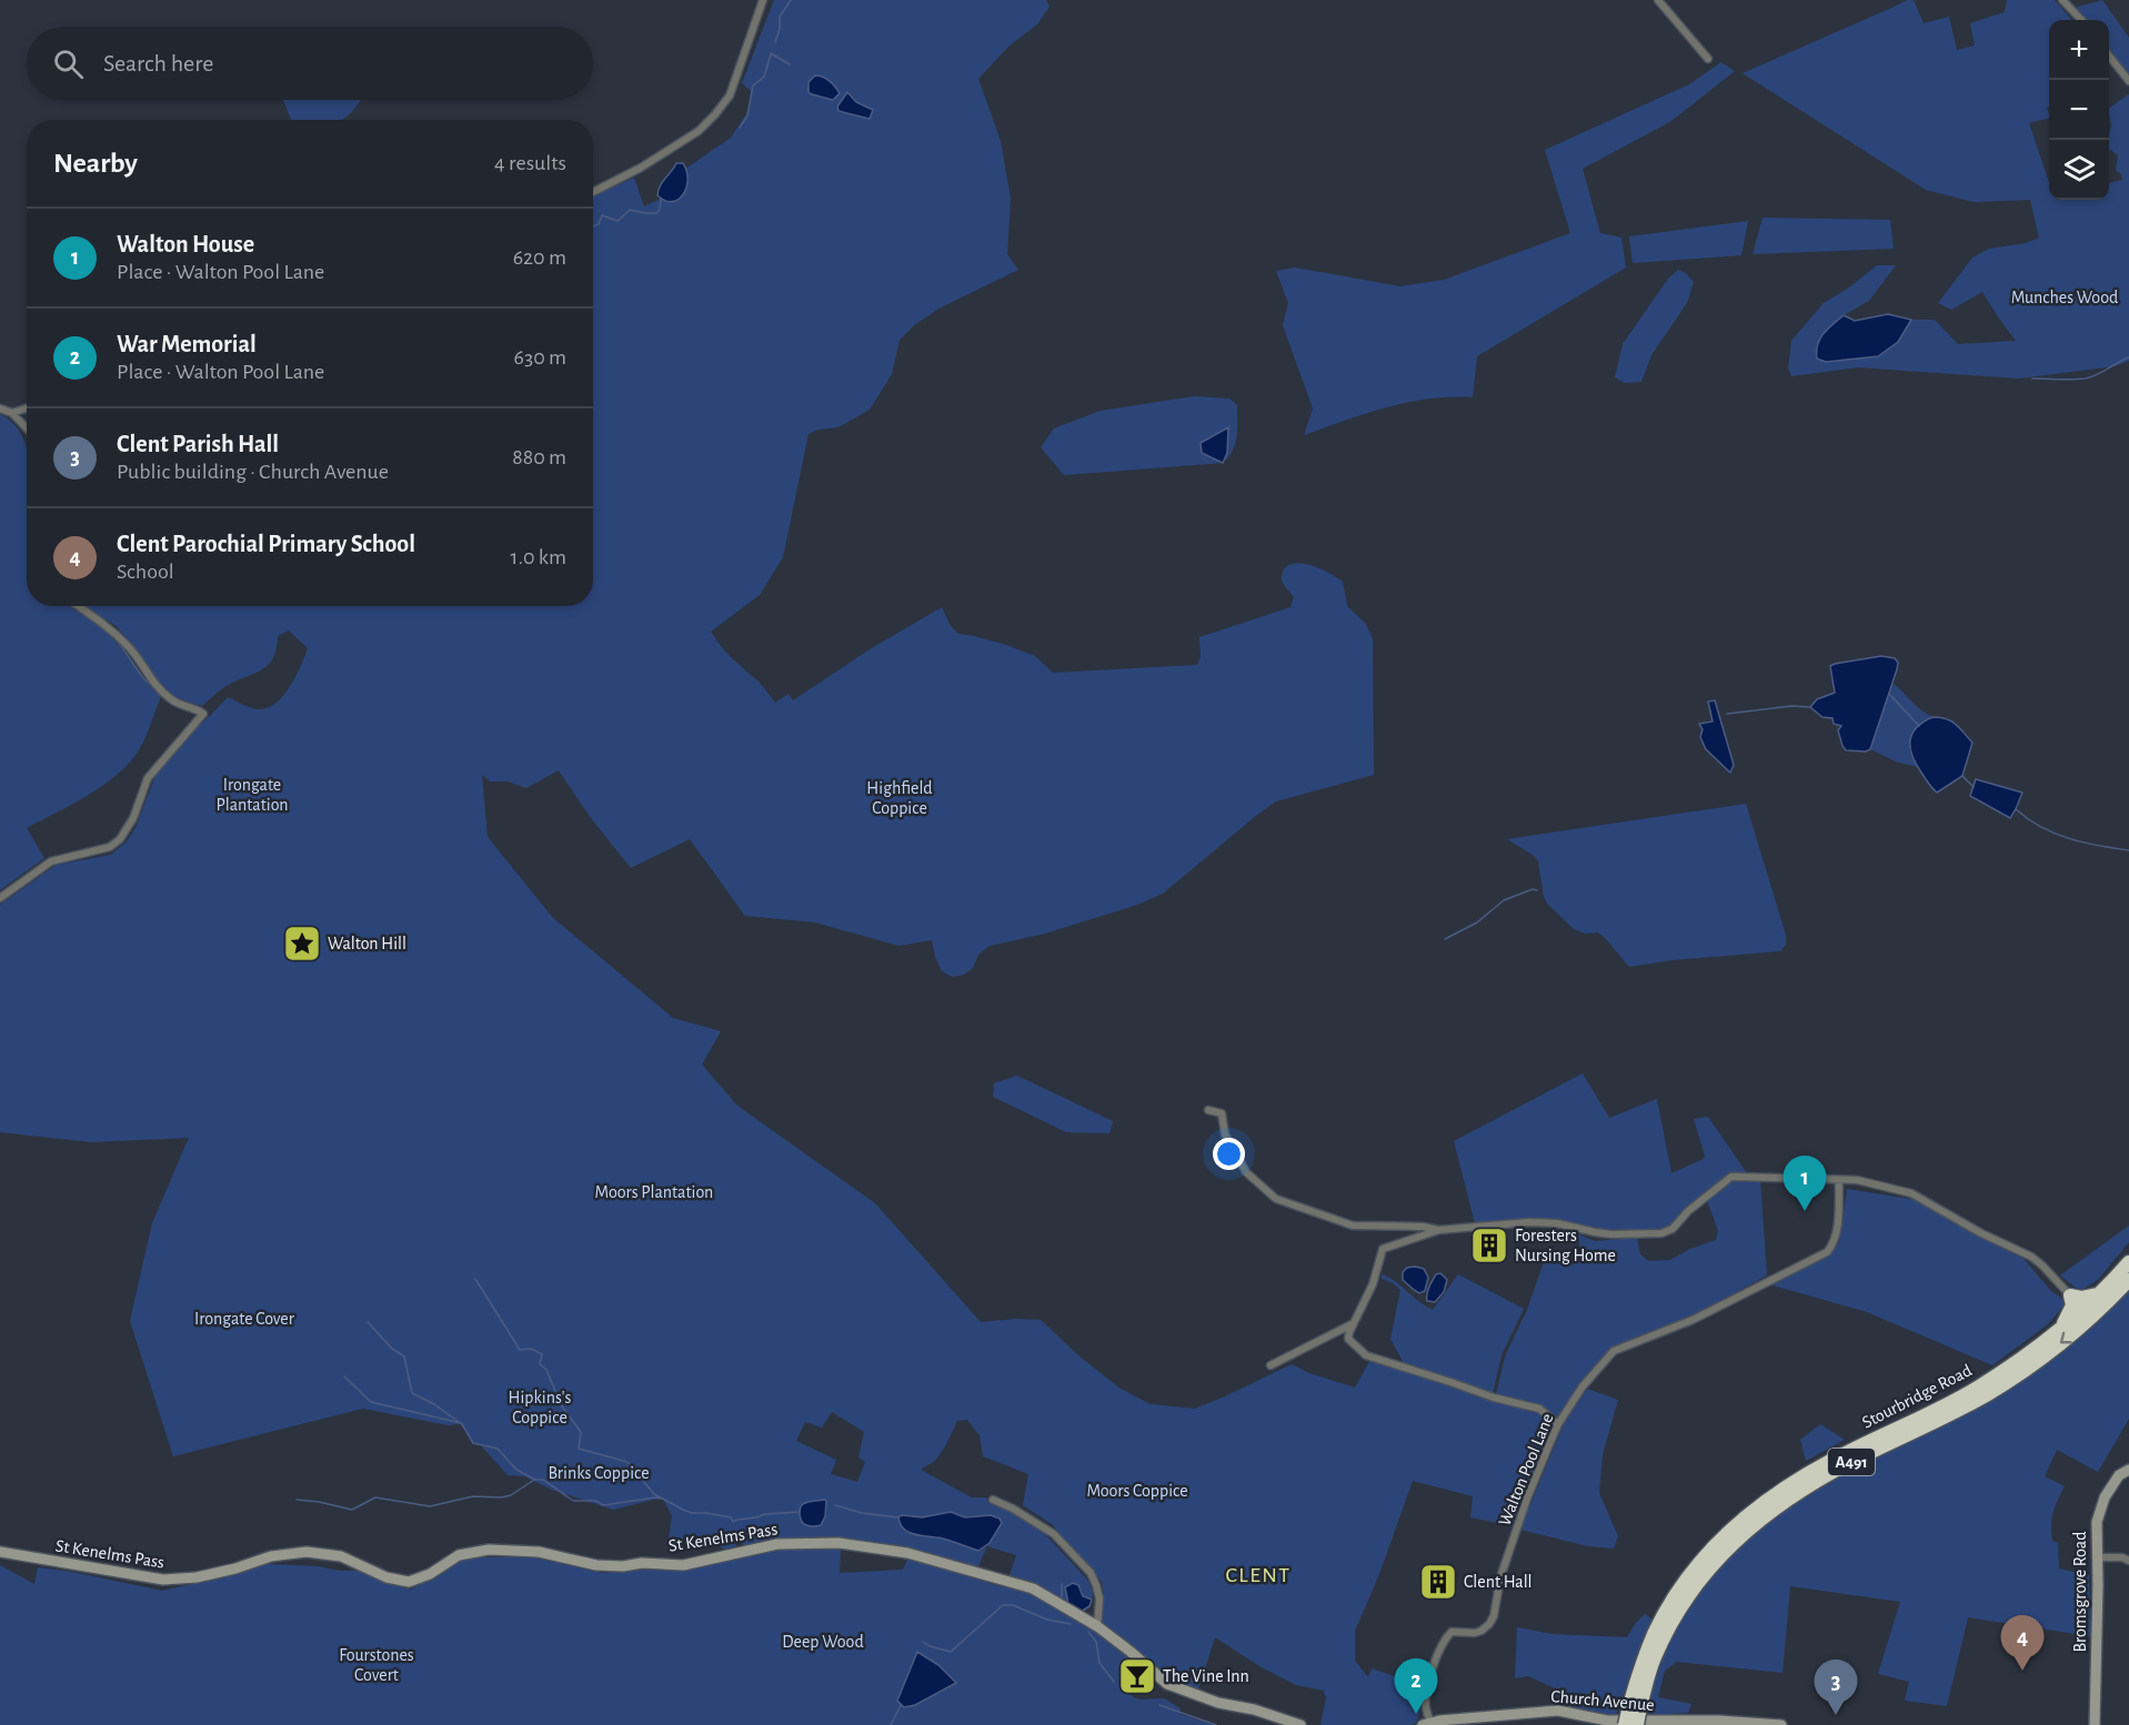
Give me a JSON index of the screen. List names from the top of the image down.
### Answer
{
  "streets": {
    "highway": ["Stourbridge Road", "A491"],
    "street": [
      "Walton Pool Lane",
      "St Kenelms Pass",
      "Bromsgrove Road",
      "Church Avenue"
    ]
  },
  "crossings": [
    ["Walton Pool Lane", "Church Avenue"]
  ],
  "districts": ["CLENT"],
  "parks": [
    "Munches Wood",
    "Irongate Plantation",
    "Highfield Coppice",
    "Moors Plantation",
    "Irongate Cover",
    "Hipkins's Coppice",
    "Brinks Coppice",
    "Moors Coppice",
    "Deep Wood",
    "Fourstones Covert"
  ],
  "places": {
    "place": ["Walton Hill"],
    "building": ["Foresters Nursing Home", "Clent Hall"],
    "bar": ["The Vine Inn"]
  },
  "page": {
    "map_buttons": ["+", "−"],
    "search": "Search here",
    "heading": ["Nearby", "4 results"],
    "list": [
      {
        "mark": "1",
        "name": "Walton House",
        "note": "Place · Walton Pool Lane",
        "value": "620 m"
      },
      {
        "mark": "2",
        "name": "War Memorial",
        "note": "Place · Walton Pool Lane",
        "value": "630 m"
      },
      {
        "mark": "3",
        "name": "Clent Parish Hall",
        "note": "Public building · Church Avenue",
        "value": "880 m"
      },
      {
        "mark": "4",
        "name": "Clent Parochial Primary School",
        "note": "School",
        "value": "1.0 km"
      }
    ],
    "pins": [
      "1",
      "4",
      "2",
      "3"
    ]
  }
}
